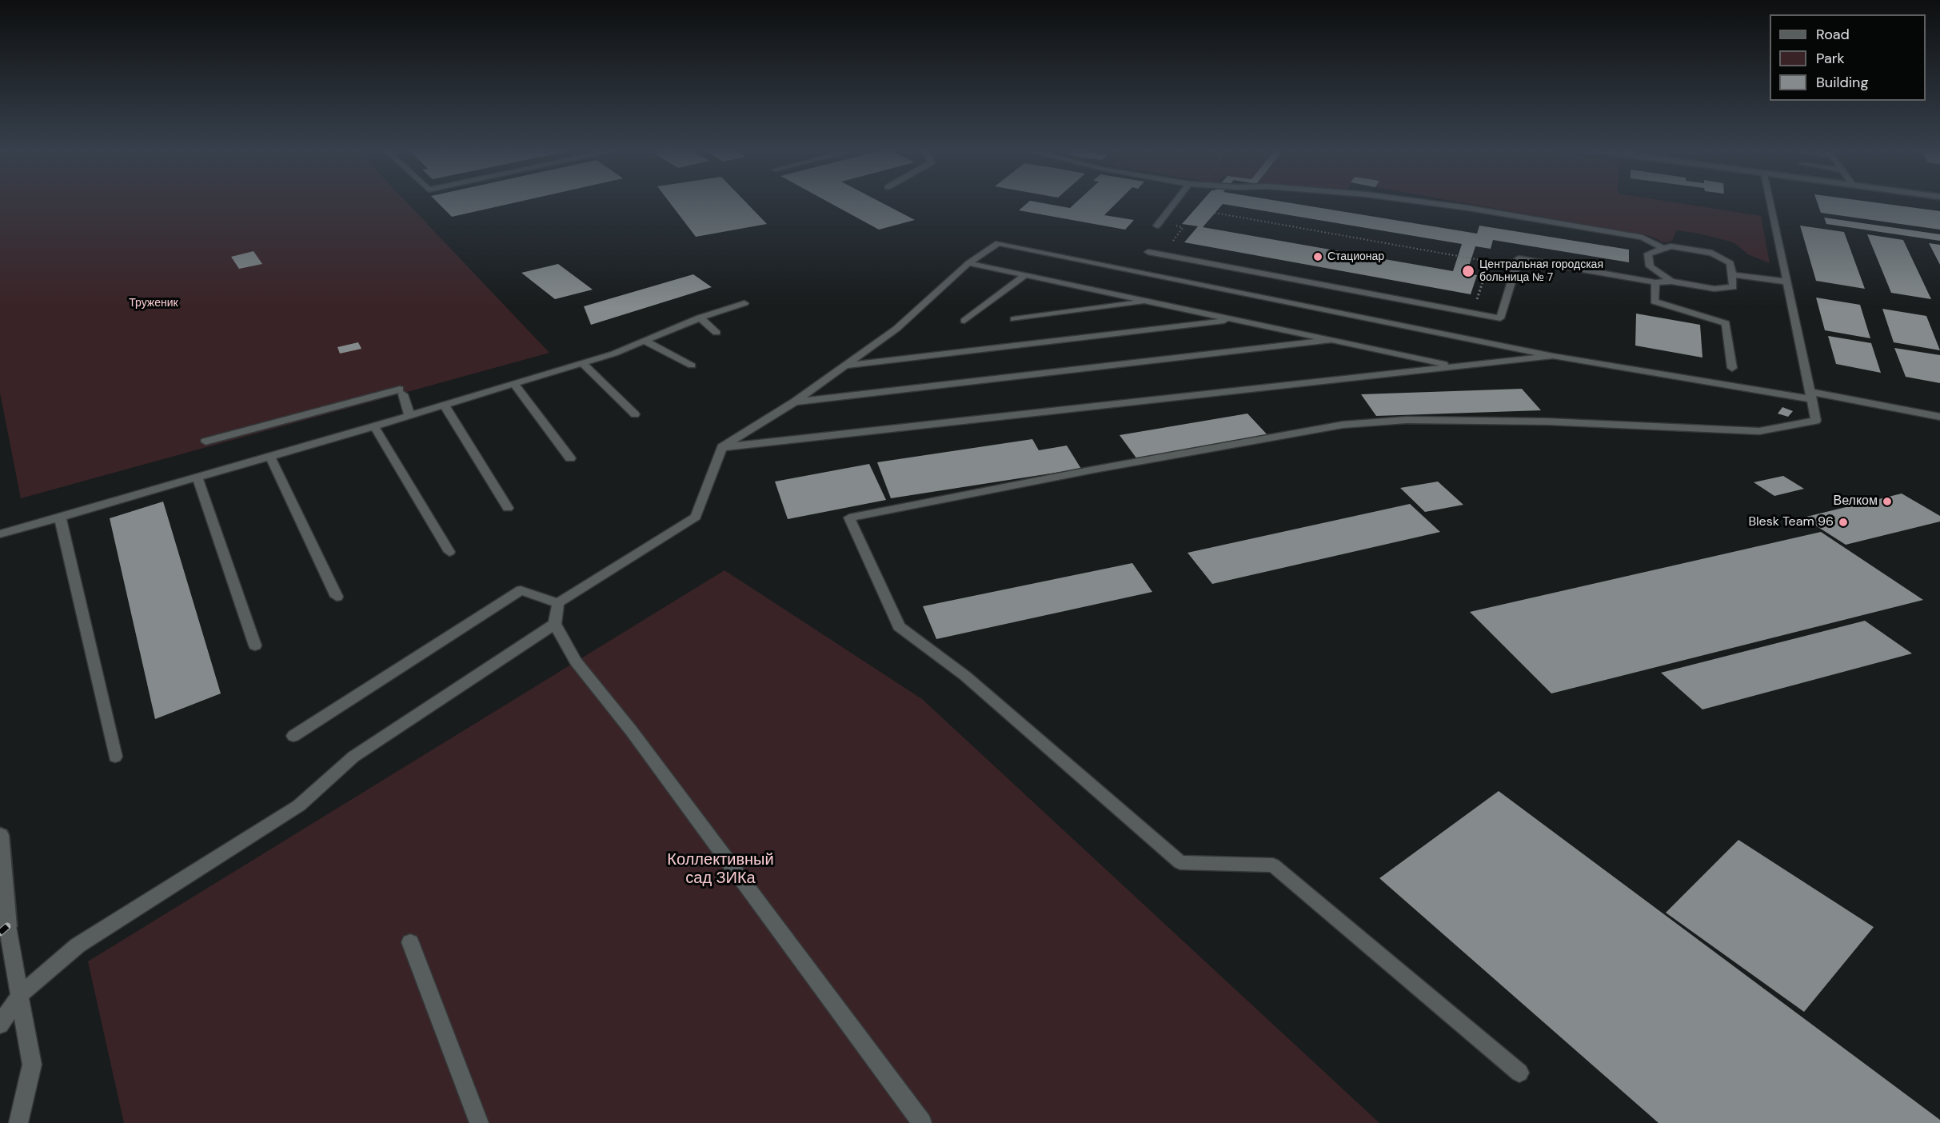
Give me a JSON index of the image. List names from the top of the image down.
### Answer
{
  "parks": ["Труженик", "Коллективный сад ЗИКа"],
  "places": [
    "Стационар",
    "Центральная городская больница № 7",
    "Велком",
    "Blesk Team 96"
  ],
  "legend": ["Road", "Park", "Building"]
}
